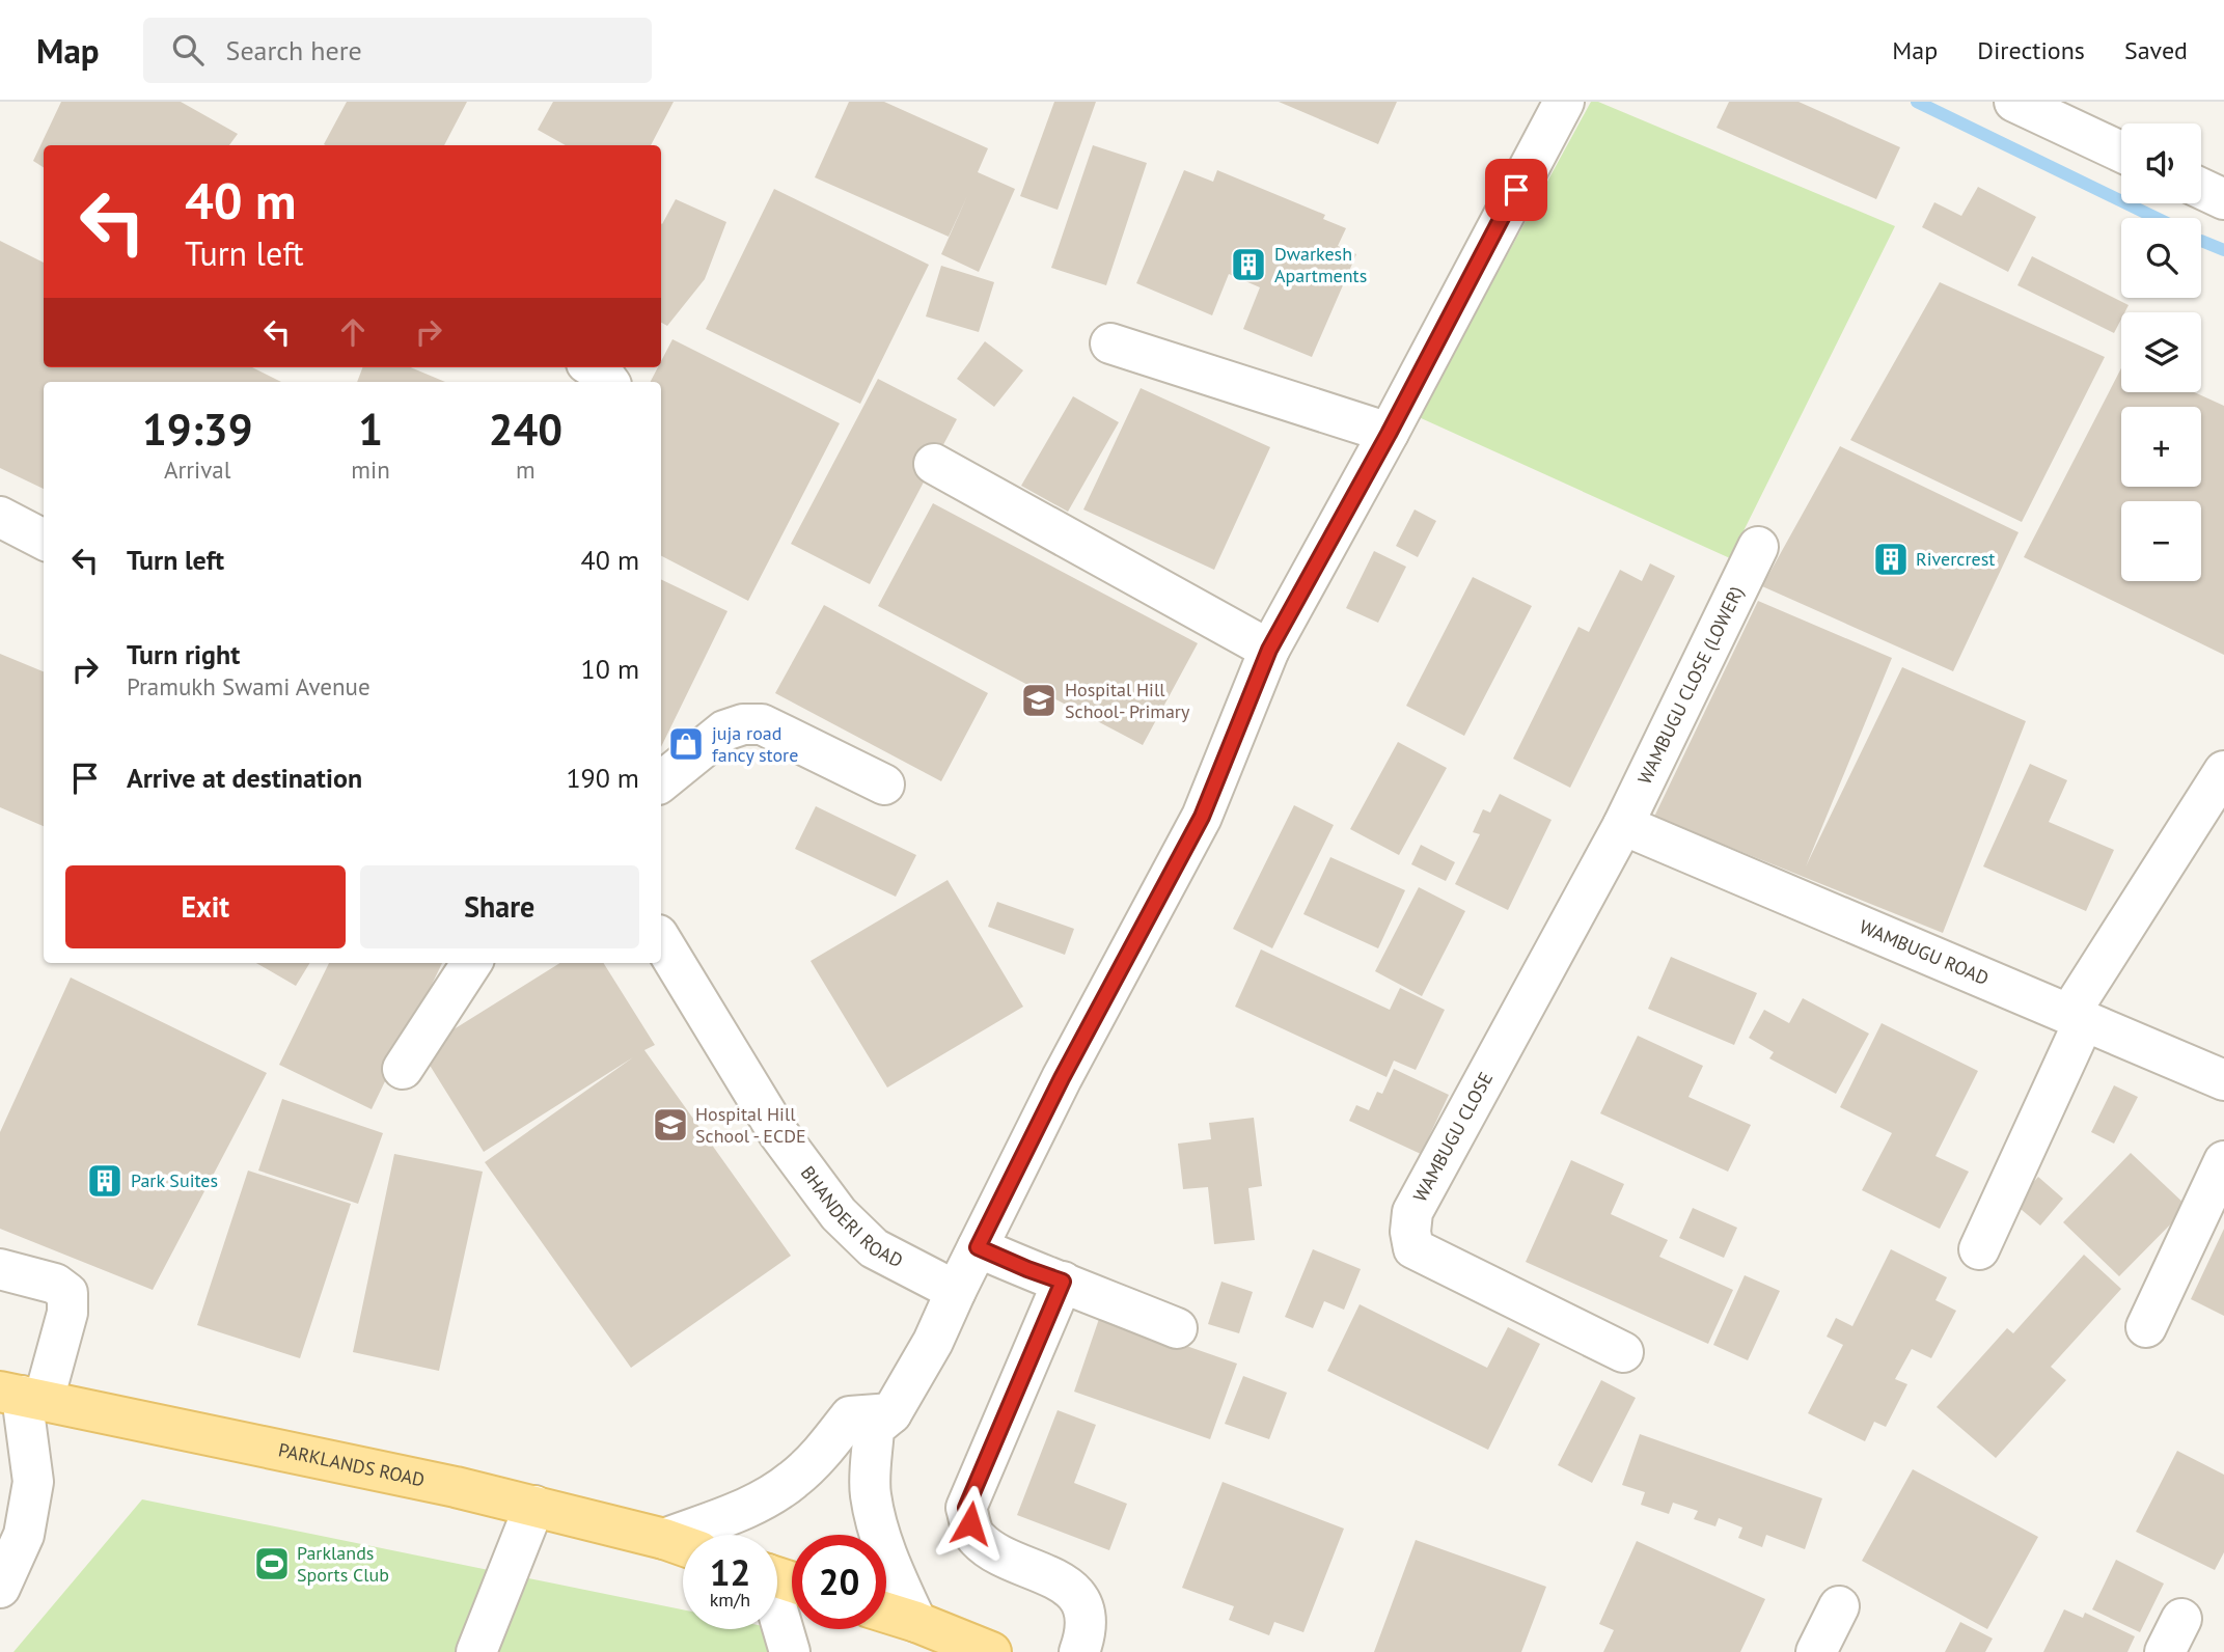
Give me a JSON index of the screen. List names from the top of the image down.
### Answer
{
  "streets": {
    "main road": ["PARKLANDS ROAD"],
    "street": [
      "WAMBUGU CLOSE (LOWER)",
      "WAMBUGU ROAD",
      "WAMBUGU CLOSE",
      "BHANDERI ROAD"
    ]
  },
  "crossings": [
    ["WAMBUGU CLOSE (LOWER)", "WAMBUGU ROAD"],
    ["WAMBUGU CLOSE (LOWER)", "WAMBUGU CLOSE"],
    ["WAMBUGU ROAD", "WAMBUGU CLOSE"]
  ],
  "places": {
    "building": ["Dwarkesh Apartments", "Rivercrest", "Park Suites"],
    "school or university": ["Hospital Hill School- Primary", "Hospital Hill School - ECDE"],
    "shop": ["juja road fancy store"],
    "sports": ["Parklands Sports Club"]
  },
  "page": {
    "header": "Map",
    "search": "Search here",
    "nav": ["Map", "Directions", "Saved"],
    "map_buttons": ["+", "−"],
    "turn": ["40 m", "Turn left"],
    "eta": [
      "19:39",
      "Arrival",
      "1",
      "min",
      "240",
      "m"
    ],
    "list": [
      {
        "name": "Turn left",
        "value": "40 m"
      },
      {
        "name": "Turn right",
        "note": "Pramukh Swami Avenue",
        "value": "10 m"
      },
      {
        "name": "Arrive at destination",
        "value": "190 m"
      }
    ],
    "buttons": ["Exit", "Share"],
    "speed": "12 km/h",
    "limit": "20"
  }
}
